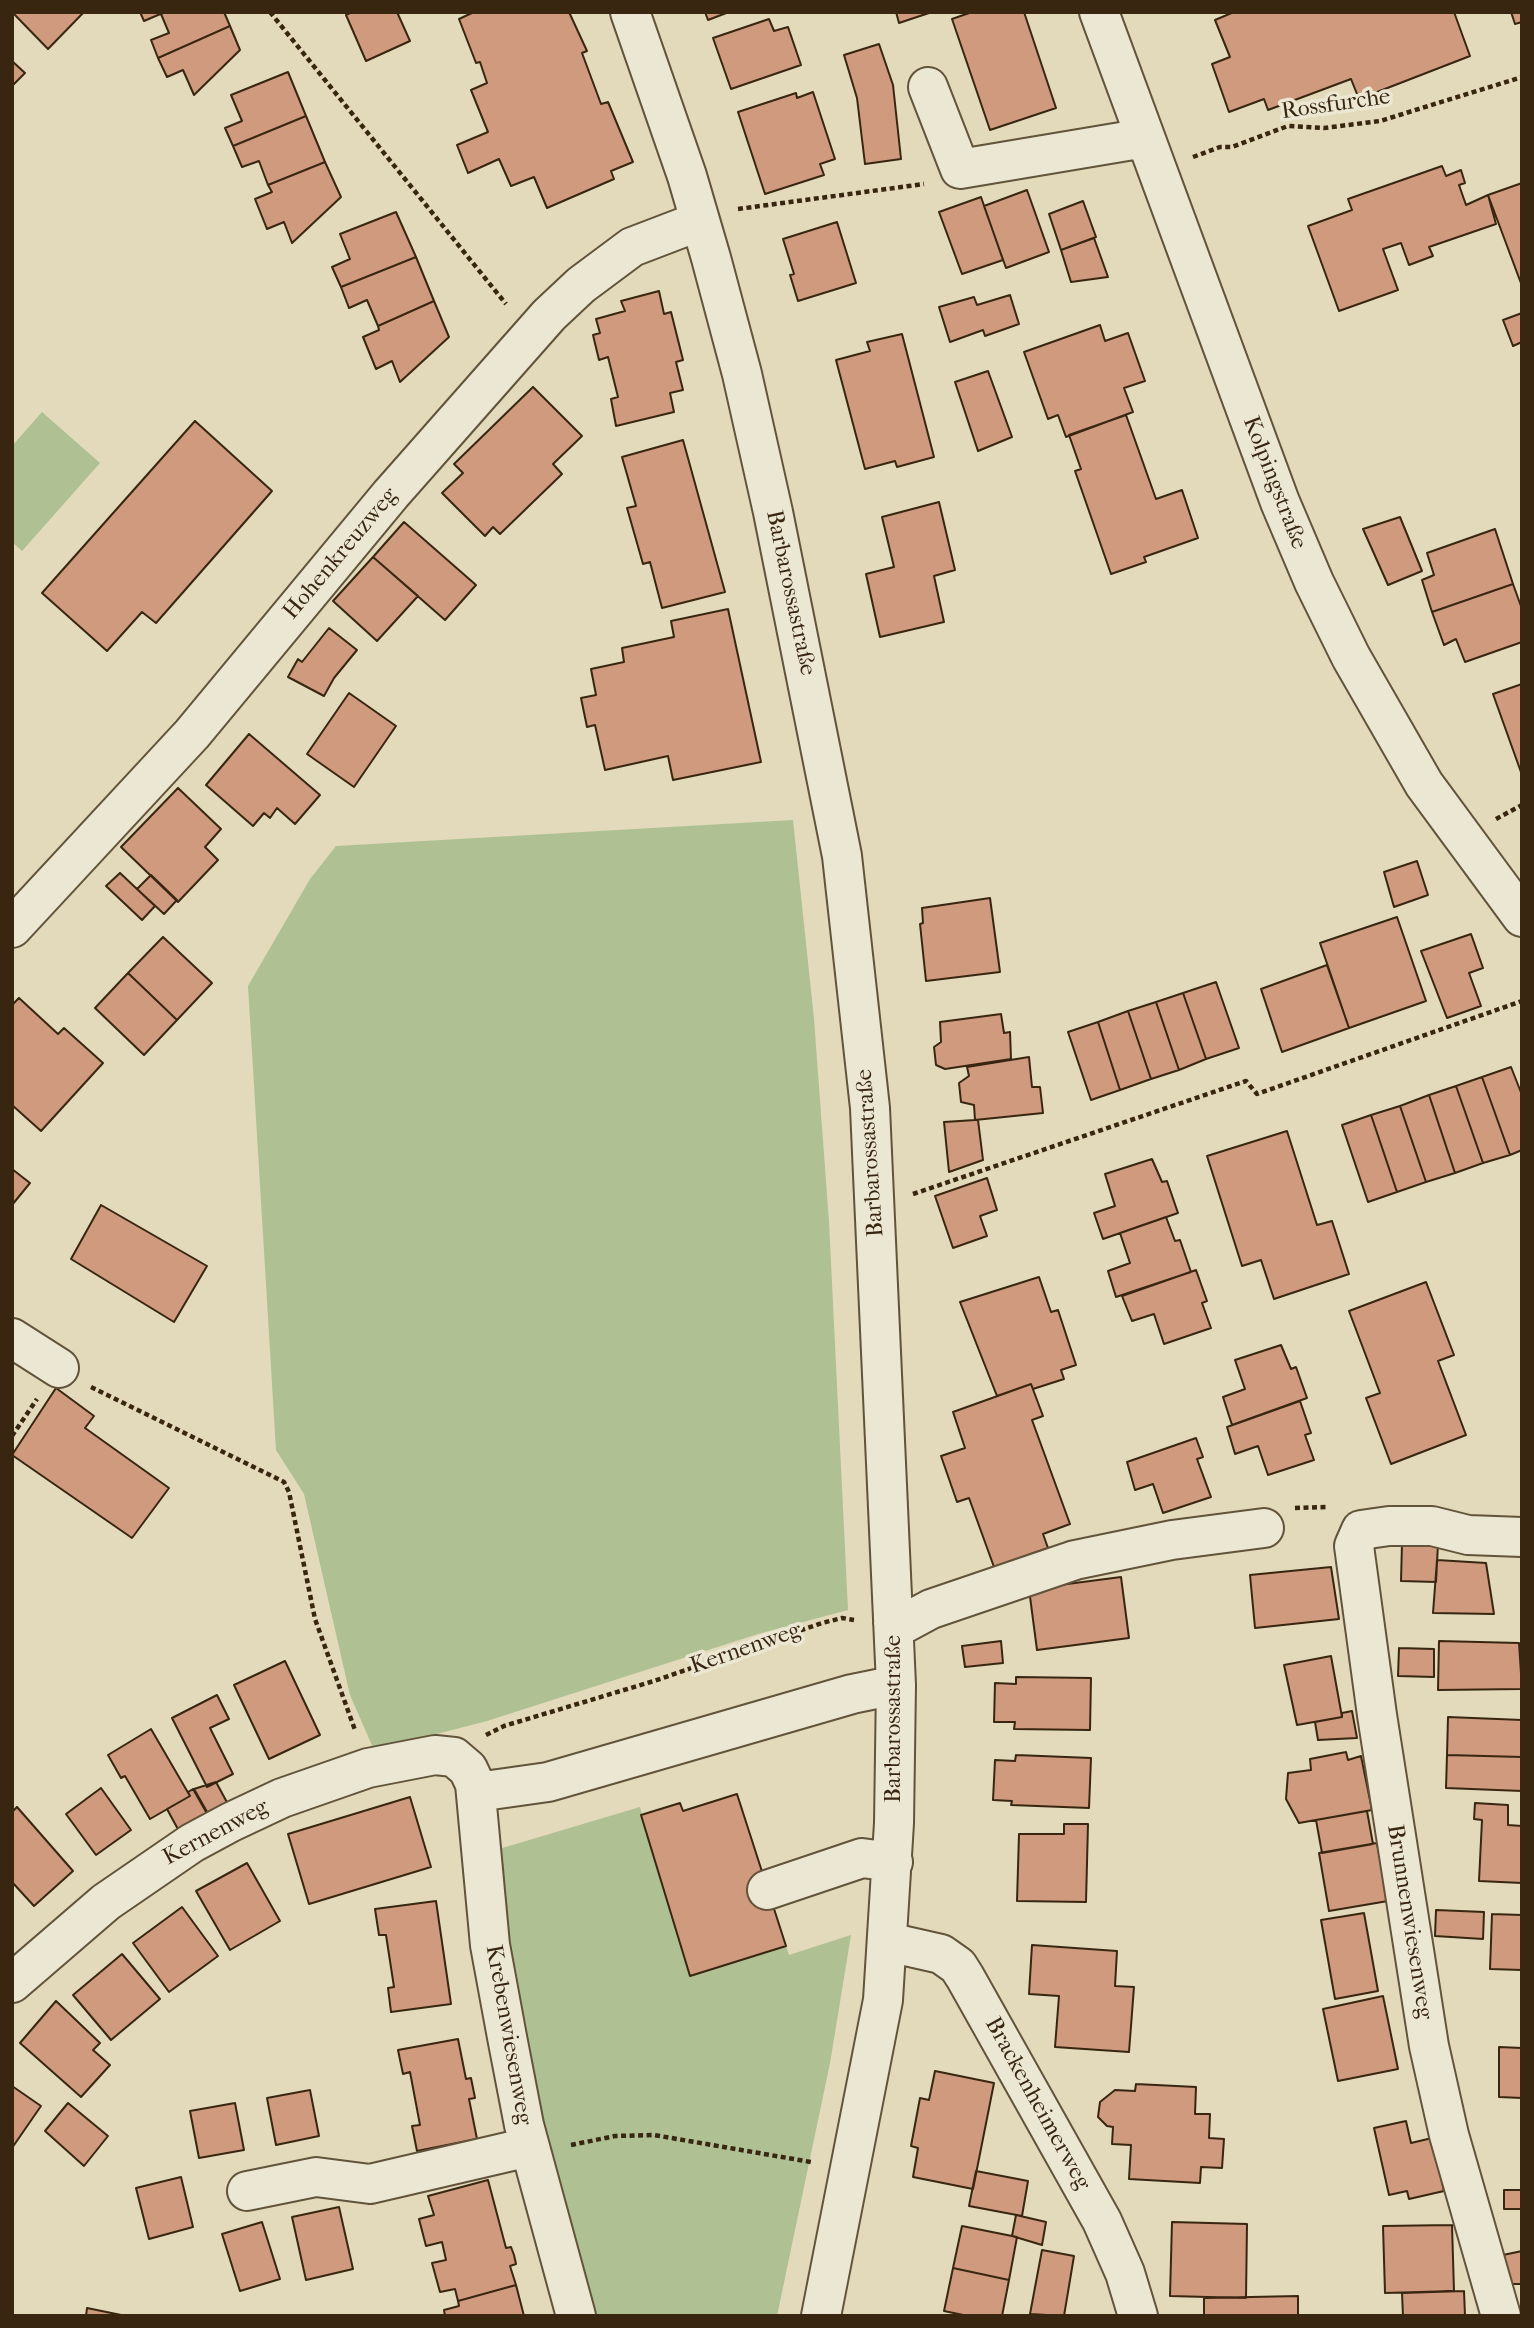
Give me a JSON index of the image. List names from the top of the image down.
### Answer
{
  "streets": {
    "street": [
      "Kolpingstraße",
      "Hohenkreuzweg",
      "Barbarossastraße",
      "Kernenweg",
      "Brunnenwiesenweg",
      "Krebenwiesenweg",
      "Brackenheimerweg"
    ],
    "path": ["Rossfurche"]
  },
  "crossings": [
    ["Rossfurche", "Kolpingstraße"],
    ["Hohenkreuzweg", "Barbarossastraße"],
    ["Barbarossastraße", "Kernenweg"],
    ["Barbarossastraße", "Brackenheimerweg"],
    ["Kernenweg", "Krebenwiesenweg"]
  ]
}
